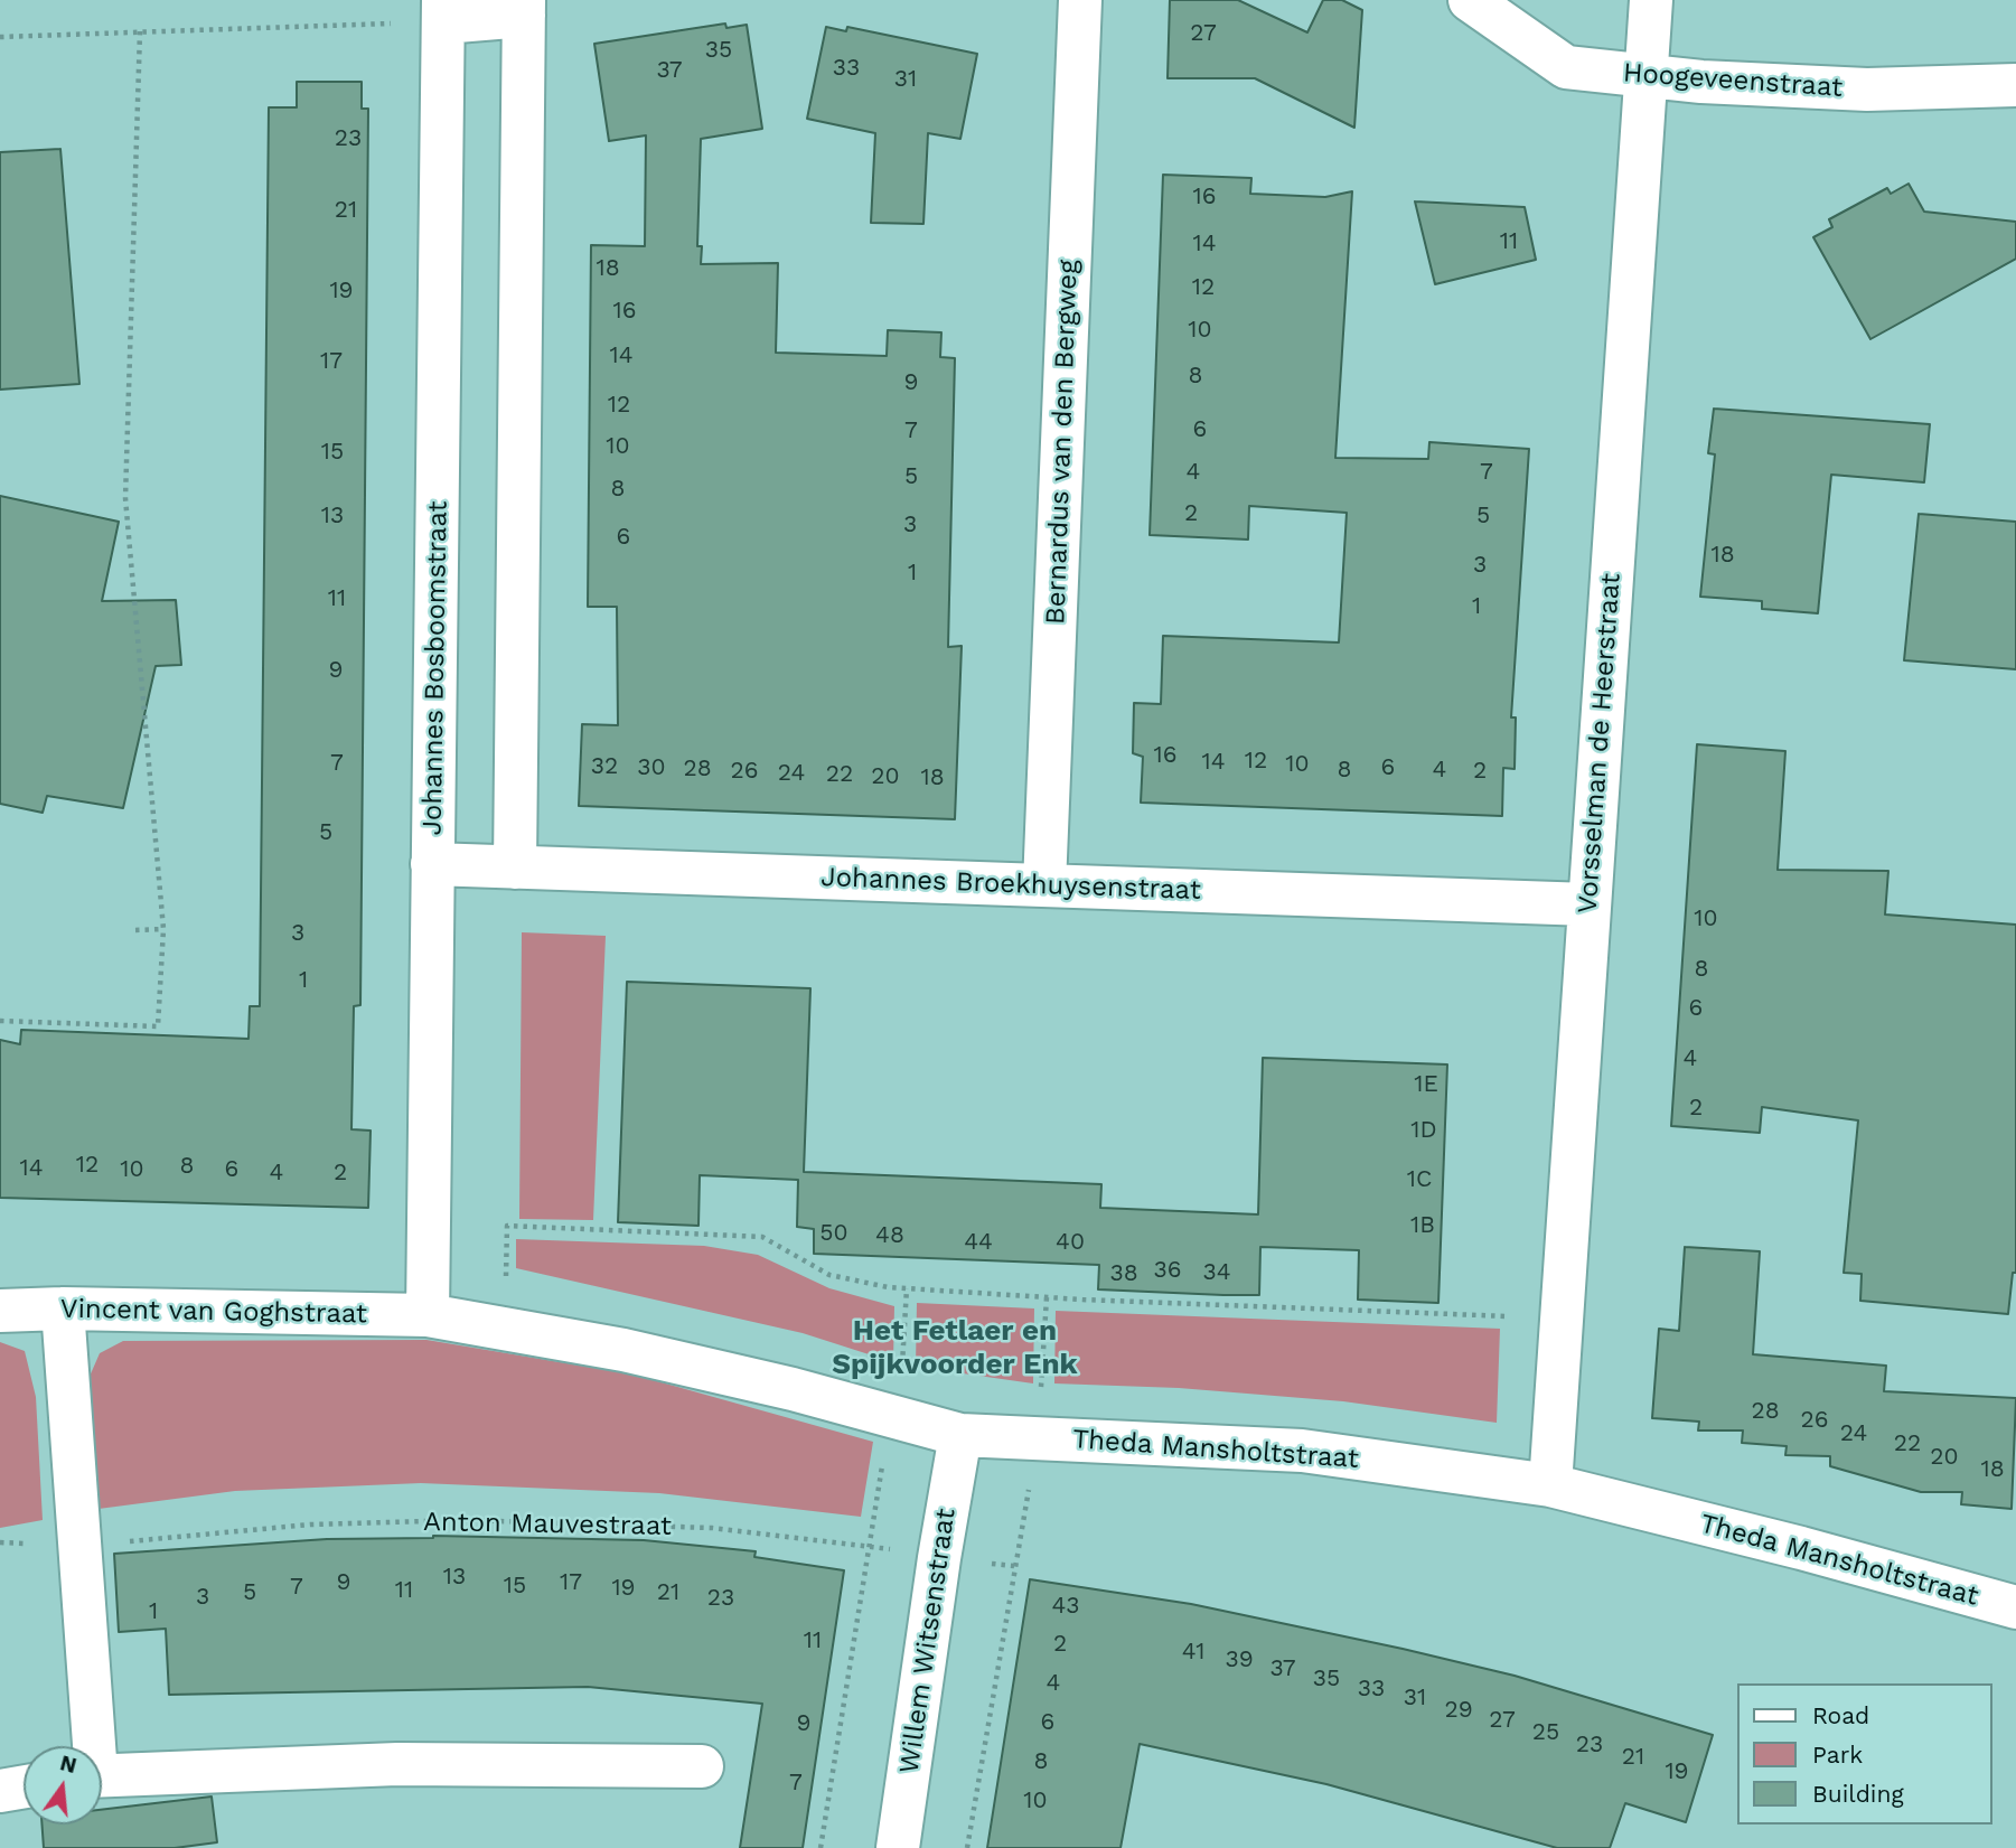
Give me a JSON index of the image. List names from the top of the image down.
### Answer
{
  "streets": {
    "street": [
      "Hoogeveenstraat",
      "Bernardus van den Bergweg",
      "Johannes Bosboomstraat",
      "Vorsselman de Heerstraat",
      "Johannes Broekhuysenstraat",
      "Vincent van Goghstraat",
      "Theda Mansholtstraat",
      "Willem Witsenstraat"
    ],
    "path": ["Anton Mauvestraat"]
  },
  "crossings": [
    ["Hoogeveenstraat", "Vorsselman de Heerstraat"],
    ["Bernardus van den Bergweg", "Johannes Broekhuysenstraat"],
    ["Johannes Bosboomstraat", "Johannes Broekhuysenstraat"],
    ["Johannes Bosboomstraat", "Vincent van Goghstraat"],
    ["Johannes Bosboomstraat", "Theda Mansholtstraat"],
    ["Vorsselman de Heerstraat", "Johannes Broekhuysenstraat"],
    ["Vorsselman de Heerstraat", "Theda Mansholtstraat"],
    ["Vincent van Goghstraat", "Theda Mansholtstraat"],
    ["Theda Mansholtstraat", "Willem Witsenstraat"],
    ["Anton Mauvestraat", "Willem Witsenstraat"]
  ],
  "districts": ["Het Fetlaer en Spijkvoorder Enk"],
  "house_numbers": [
    "27",
    "35",
    "33",
    "37",
    "31",
    "23",
    "16",
    "21",
    "11",
    "14",
    "18",
    "12",
    "19",
    "16",
    "10",
    "14",
    "17",
    "8",
    "9",
    "12",
    "6",
    "7",
    "10",
    "15",
    "4",
    "7",
    "5",
    "8",
    "2",
    "13",
    "5",
    "3",
    "6",
    "18",
    "3",
    "1",
    "11",
    "1",
    "9",
    "16",
    "12",
    "14",
    "7",
    "10",
    "32",
    "30",
    "6",
    "28",
    "8",
    "4",
    "26",
    "2",
    "24",
    "22",
    "20",
    "18",
    "5",
    "10",
    "3",
    "8",
    "1",
    "6",
    "4",
    "1E",
    "2",
    "1D",
    "12",
    "8",
    "14",
    "10",
    "6",
    "4",
    "2",
    "1C",
    "1B",
    "50",
    "48",
    "44",
    "40",
    "36",
    "34",
    "38",
    "28",
    "26",
    "24",
    "22",
    "20",
    "18",
    "13",
    "9",
    "17",
    "15",
    "7",
    "19",
    "11",
    "5",
    "21",
    "3",
    "23",
    "43",
    "1",
    "11",
    "2",
    "41",
    "39",
    "37",
    "35",
    "4",
    "33",
    "31",
    "29",
    "27",
    "6",
    "9",
    "25",
    "23",
    "21",
    "8",
    "19",
    "7",
    "10"
  ],
  "legend": ["Road", "Park", "Building"],
  "north": "top"
}
